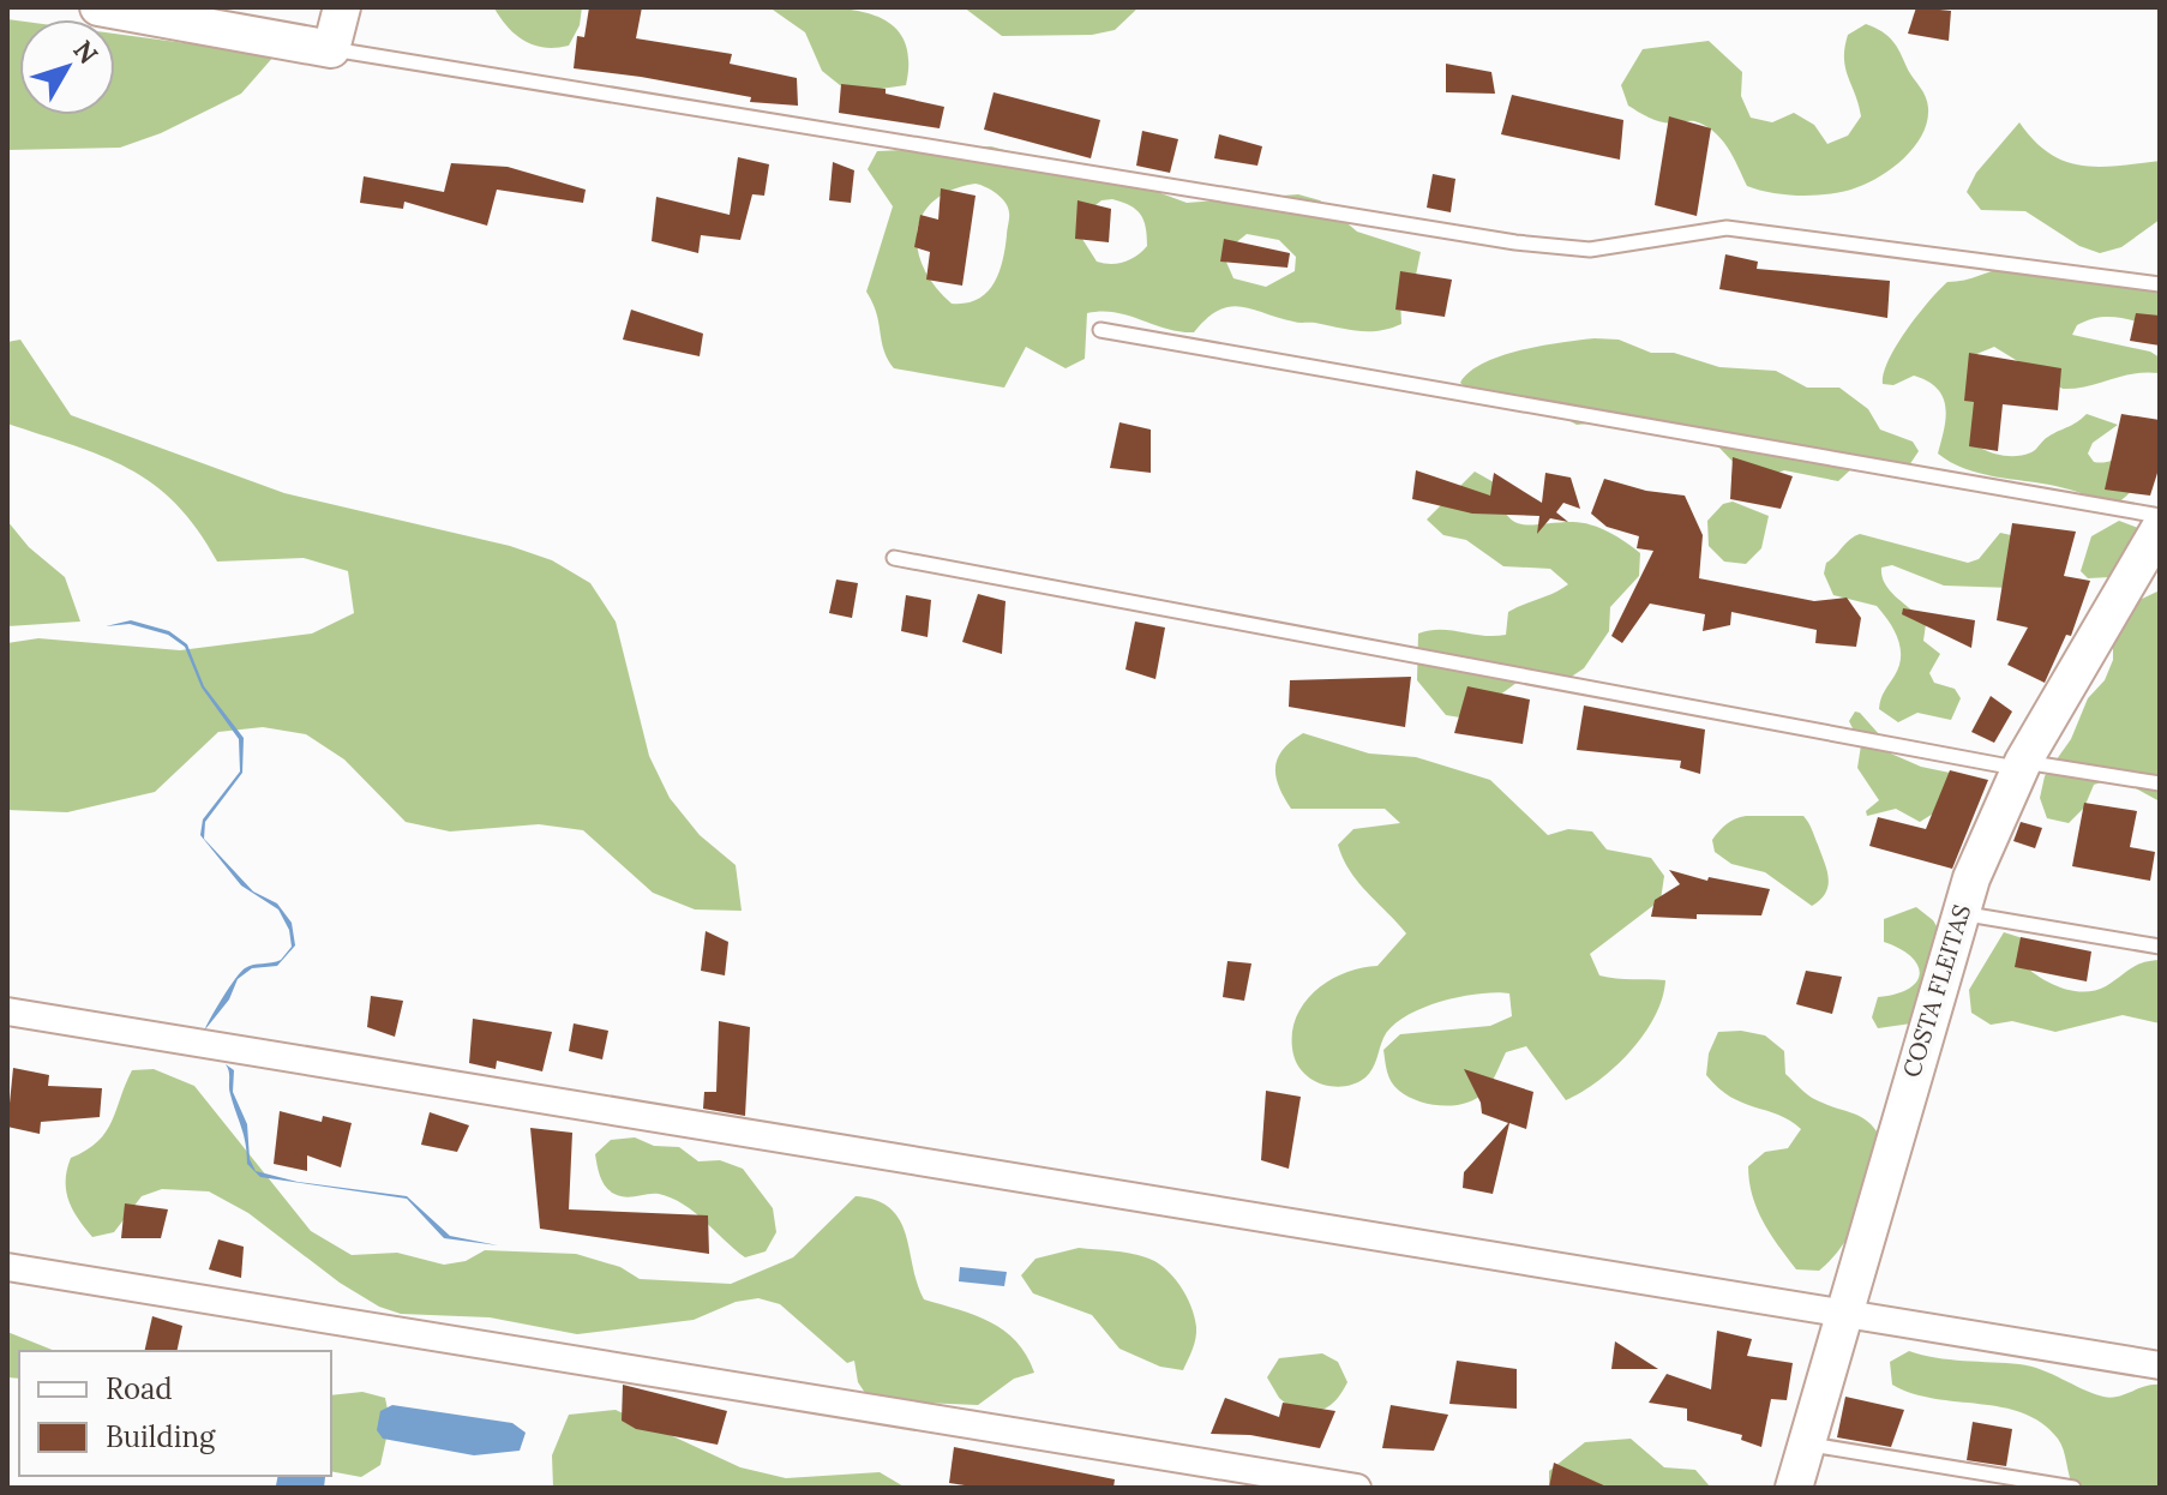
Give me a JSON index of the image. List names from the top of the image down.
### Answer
{
  "streets": {
    "main road": ["COSTA FLEITAS"]
  },
  "legend": ["Road", "Building"],
  "north": "top right"
}
